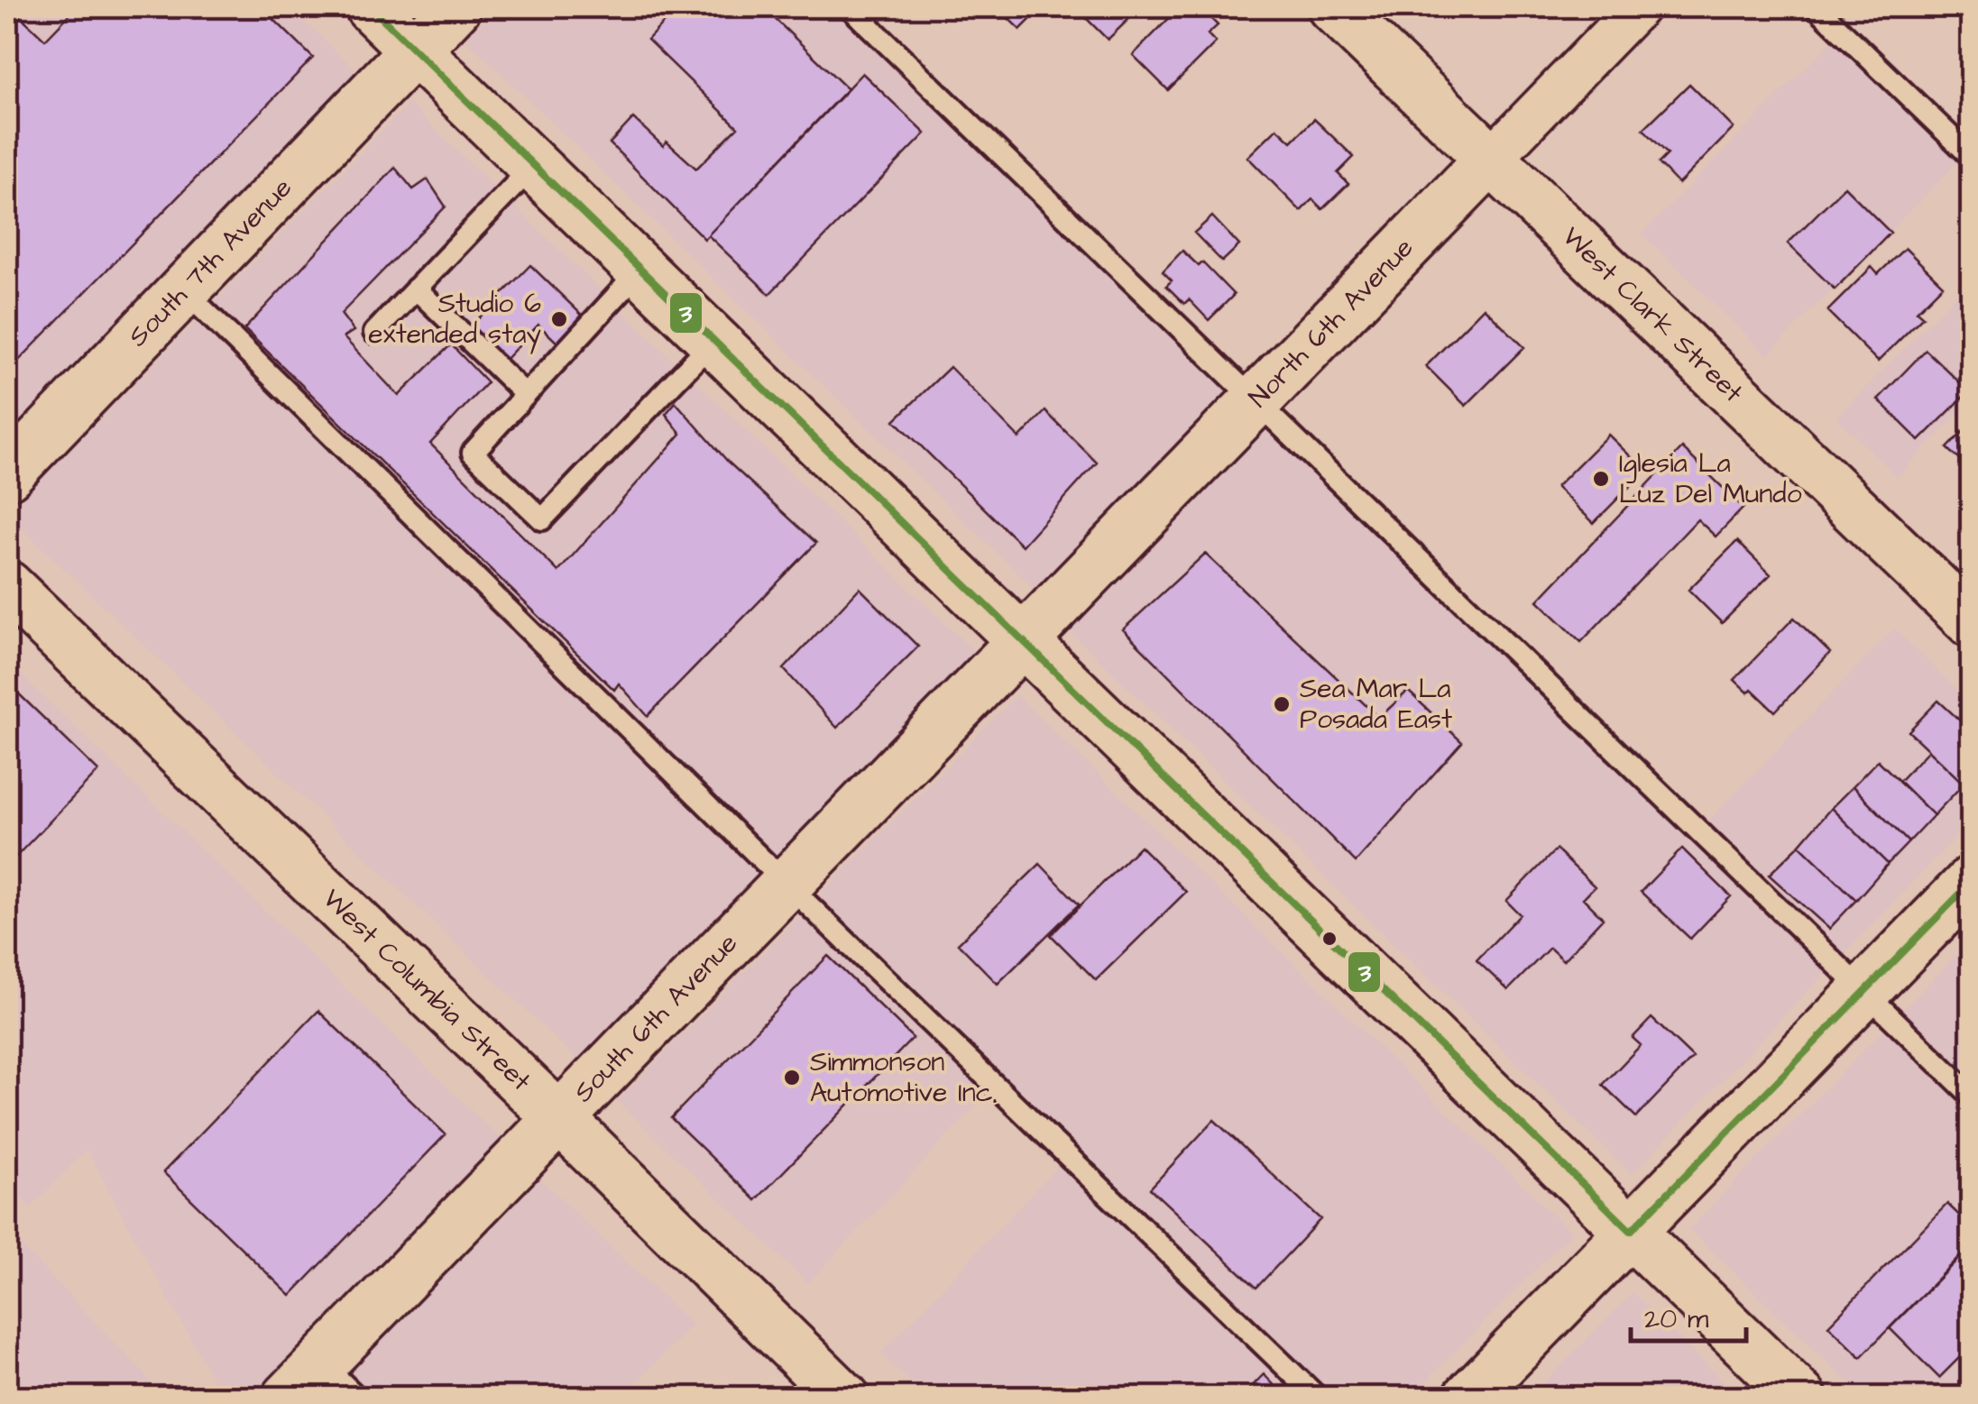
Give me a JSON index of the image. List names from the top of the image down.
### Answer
{
  "streets": {
    "street": [
      "South 7th Avenue",
      "West Clark Street",
      "North 6th Avenue",
      "West Columbia Street",
      "South 6th Avenue"
    ]
  },
  "crossings": [
    ["West Clark Street", "North 6th Avenue"],
    ["North 6th Avenue", "South 6th Avenue"],
    ["West Columbia Street", "South 6th Avenue"]
  ],
  "places": [
    "Studio 6 extended stay",
    "Iglesia La Luz Del Mundo",
    "Sea Mar La Posada East",
    "Simmonson Automotive Inc."
  ],
  "lines": ["transit line 3"],
  "scale_bar": "20 m"
}
